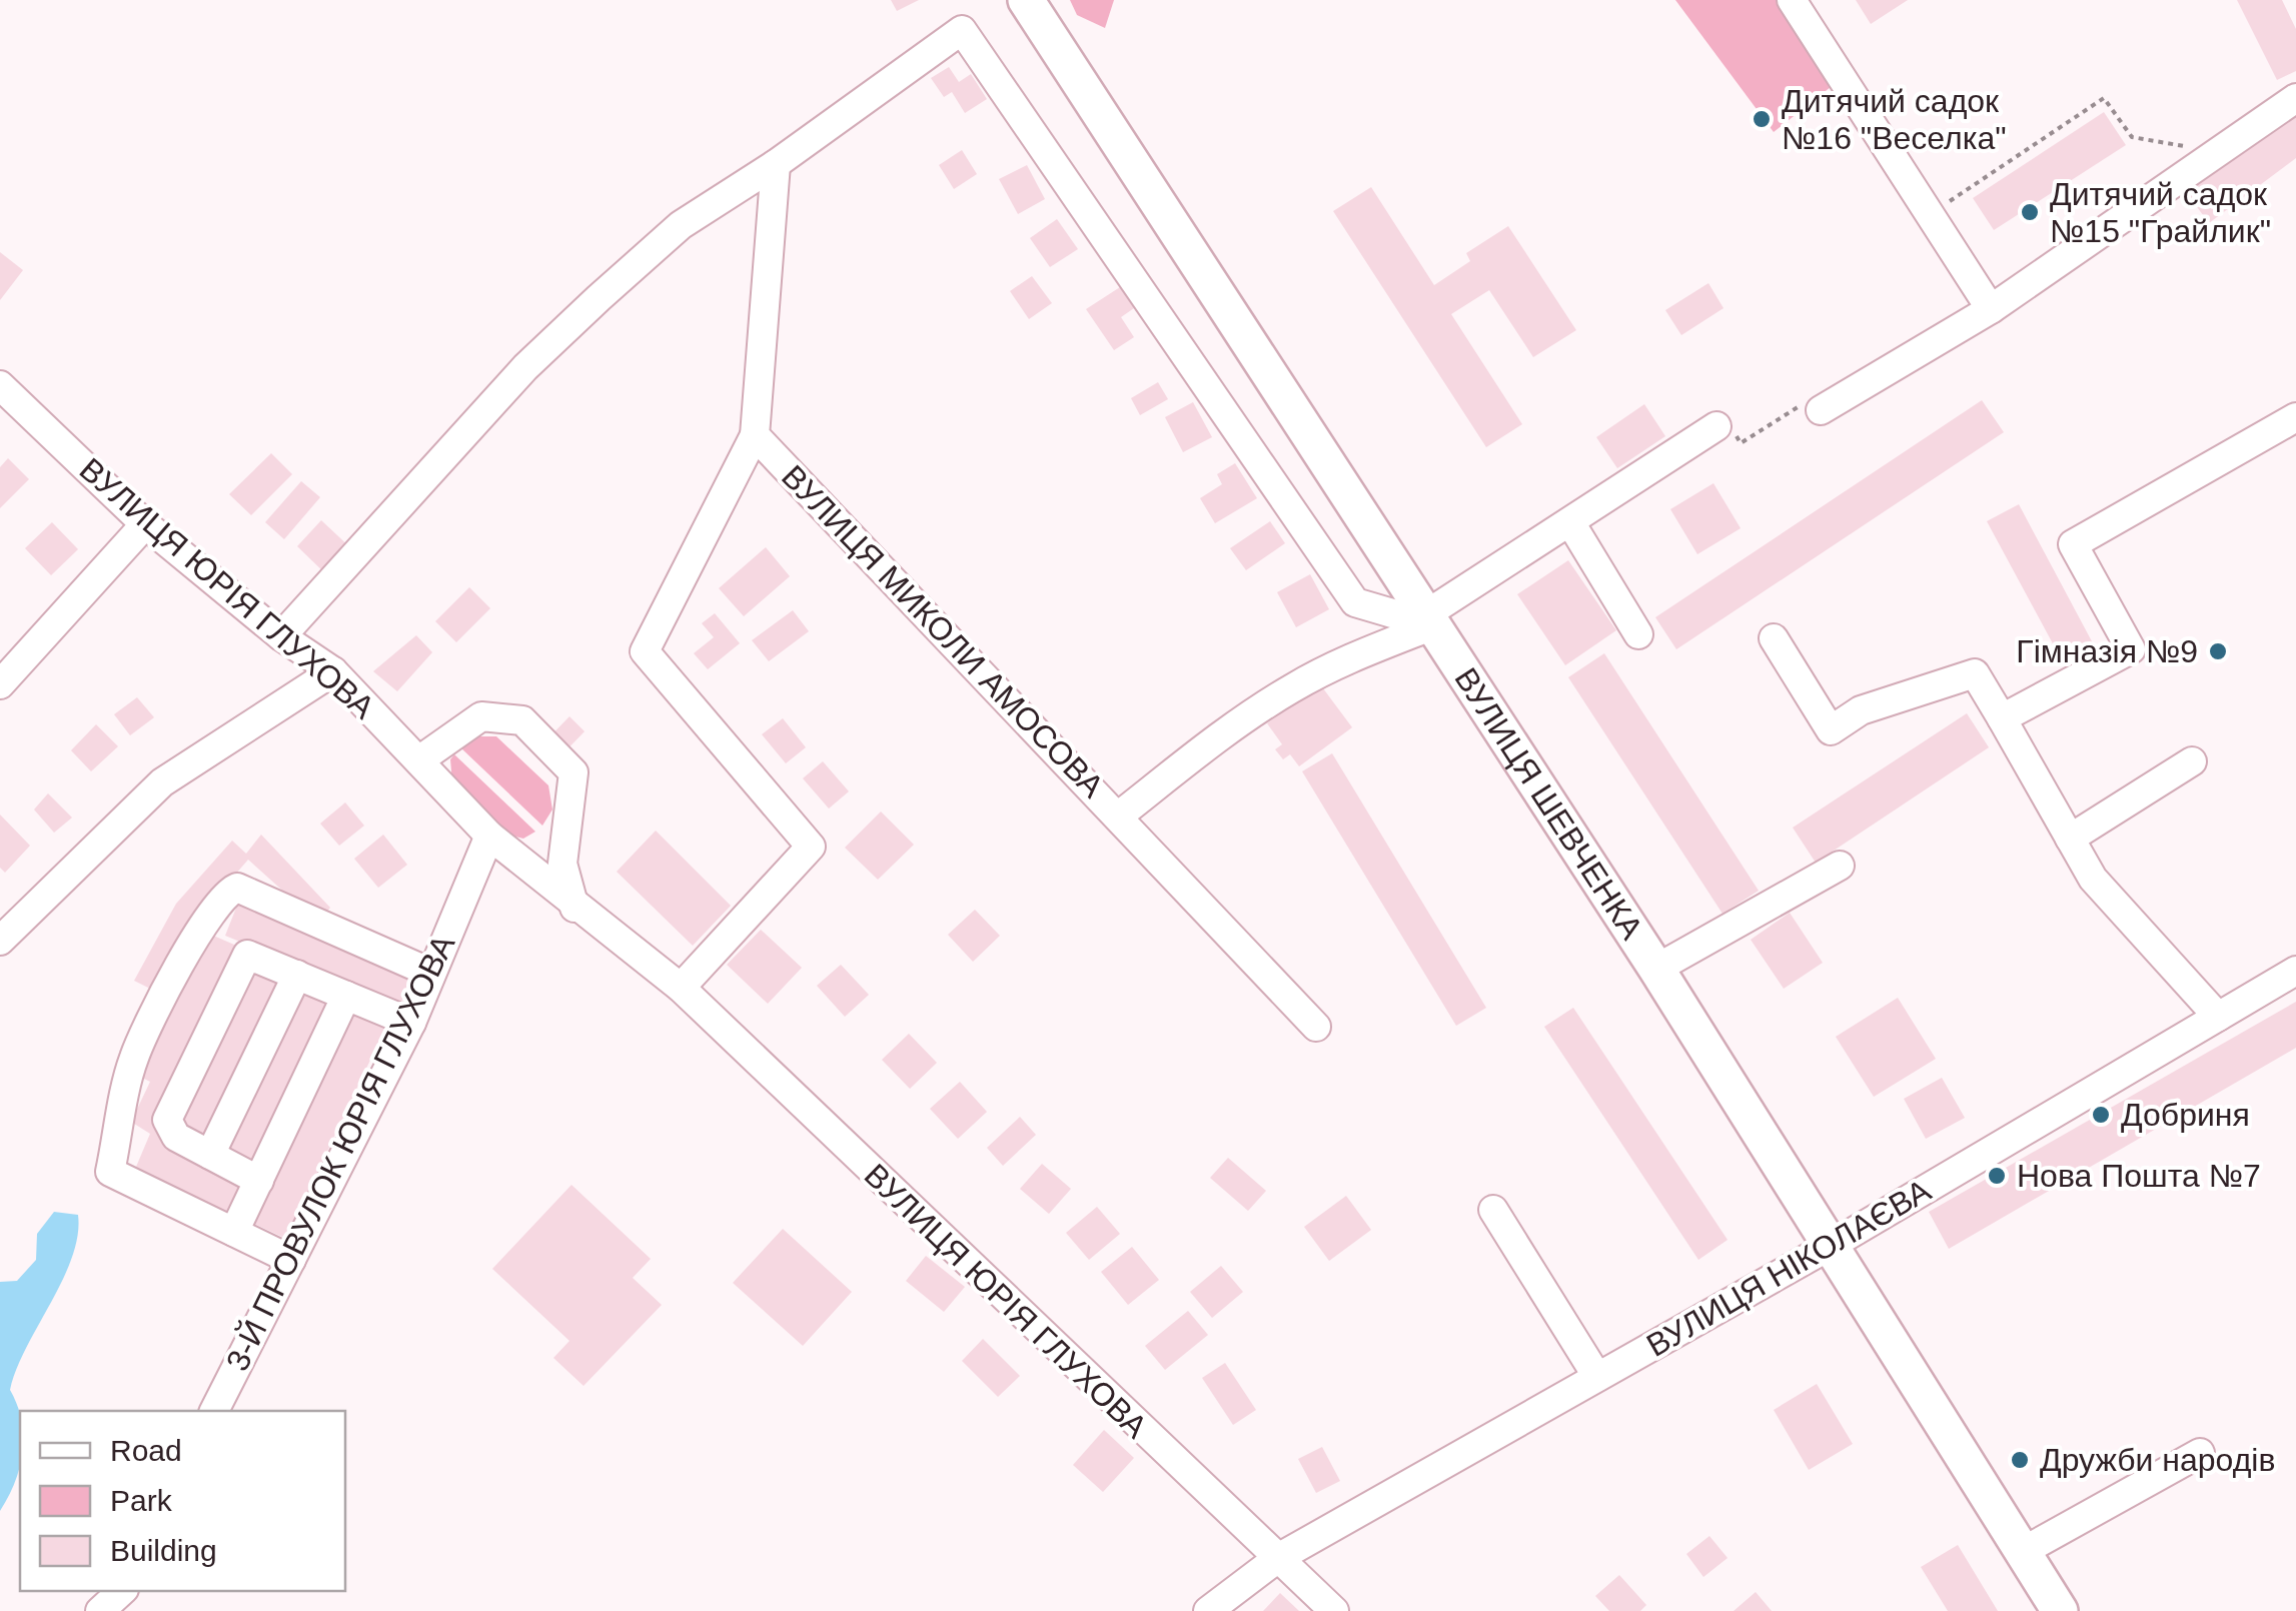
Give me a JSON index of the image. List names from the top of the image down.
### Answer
{
  "streets": {
    "main road": ["ВУЛИЦЯ ШЕВЧЕНКА"],
    "street": [
      "ВУЛИЦЯ ЮРІЯ ГЛУХОВА",
      "ВУЛИЦЯ МИКОЛИ АМОСОВА",
      "3-Й ПРОВУЛОК ЮРІЯ ГЛУХОВА",
      "ВУЛИЦЯ НІКОЛАЄВА"
    ]
  },
  "crossings": [
    ["ВУЛИЦЯ ЮРІЯ ГЛУХОВА", "3-Й ПРОВУЛОК ЮРІЯ ГЛУХОВА"],
    ["ВУЛИЦЯ ЮРІЯ ГЛУХОВА", "ВУЛИЦЯ НІКОЛАЄВА"],
    ["ВУЛИЦЯ ШЕВЧЕНКА", "ВУЛИЦЯ НІКОЛАЄВА"]
  ],
  "places": [
    "Дитячий садок №16 \"Веселка\"",
    "Дитячий садок №15 \"Грайлик\"",
    "Гімназія №9",
    "Добриня",
    "Нова Пошта №7",
    "Дружби народів"
  ],
  "legend": ["Road", "Park", "Building"]
}
